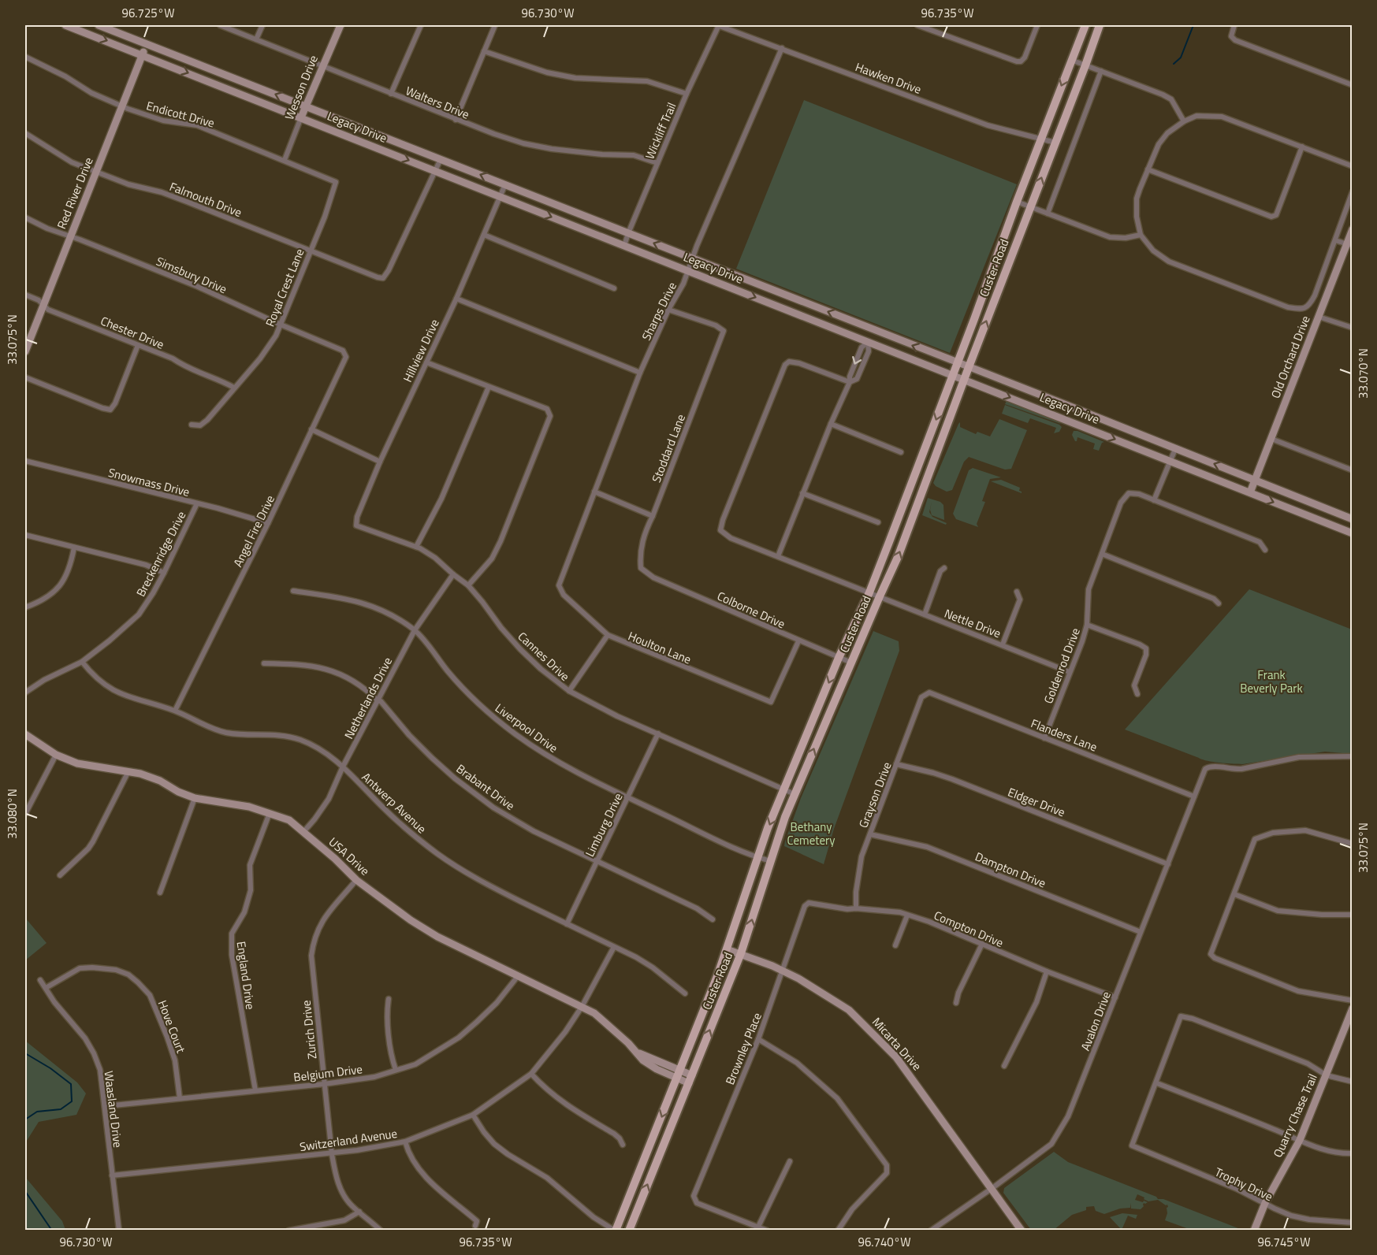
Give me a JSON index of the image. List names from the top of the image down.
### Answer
{
  "streets": {
    "main road": [
      "Wesson Drive",
      "Legacy Drive",
      "Red River Drive",
      "Custer Road",
      "Old Orchard Drive",
      "USA Drive",
      "Micarta Drive",
      "Quarry Chase Trail"
    ],
    "street": [
      "Hawken Drive",
      "Walters Drive",
      "Endicott Drive",
      "Wickliff Trail",
      "Falmouth Drive",
      "Simsbury Drive",
      "Royal Crest Lane",
      "Sharps Drive",
      "Chester Drive",
      "Hillview Drive",
      "Stoddard Lane",
      "Snowmass Drive",
      "Angel Fire Drive",
      "Breckenridge Drive",
      "Colborne Drive",
      "Nettle Drive",
      "Houlton Lane",
      "Cannes Drive",
      "Goldenrod Drive",
      "Netherlands Drive",
      "Liverpool Drive",
      "Flanders Lane",
      "Brabant Drive",
      "Grayson Drive",
      "Eldger Drive",
      "Antwerp Avenue",
      "Limburg Drive",
      "Dampton Drive",
      "Compton Drive",
      "England Drive",
      "Avalon Drive",
      "Hove Court",
      "Zurich Drive",
      "Brownley Place",
      "Belgium Drive",
      "Waasland Drive",
      "Switzerland Avenue",
      "Trophy Drive"
    ]
  },
  "crossings": [
    ["Hawken Drive", "Wickliff Trail"],
    ["Hawken Drive", "Custer Road"],
    ["Hawken Drive", "Sharps Drive"],
    ["Wesson Drive", "Walters Drive"],
    ["Wesson Drive", "Endicott Drive"],
    ["Wesson Drive", "Legacy Drive"],
    ["Walters Drive", "Wickliff Trail"],
    ["Endicott Drive", "Red River Drive"],
    ["Endicott Drive", "Royal Crest Lane"],
    ["Legacy Drive", "Wickliff Trail"],
    ["Legacy Drive", "Red River Drive"],
    ["Legacy Drive", "Falmouth Drive"],
    ["Legacy Drive", "Custer Road"],
    ["Legacy Drive", "Sharps Drive"],
    ["Legacy Drive", "Hillview Drive"],
    ["Legacy Drive", "Old Orchard Drive"],
    ["Red River Drive", "Falmouth Drive"],
    ["Red River Drive", "Simsbury Drive"],
    ["Red River Drive", "Chester Drive"],
    ["Falmouth Drive", "Royal Crest Lane"],
    ["Custer Road", "Colborne Drive"],
    ["Custer Road", "Nettle Drive"],
    ["Custer Road", "Cannes Drive"],
    ["Custer Road", "Liverpool Drive"],
    ["Custer Road", "USA Drive"],
    ["Custer Road", "Micarta Drive"],
    ["Simsbury Drive", "Royal Crest Lane"],
    ["Simsbury Drive", "Angel Fire Drive"],
    ["Royal Crest Lane", "Chester Drive"],
    ["Sharps Drive", "Stoddard Lane"],
    ["Sharps Drive", "Houlton Lane"],
    ["Hillview Drive", "Cannes Drive"],
    ["Stoddard Lane", "Colborne Drive"],
    ["Snowmass Drive", "Angel Fire Drive"],
    ["Snowmass Drive", "Breckenridge Drive"],
    ["Angel Fire Drive", "Antwerp Avenue"],
    ["Breckenridge Drive", "Antwerp Avenue"],
    ["Colborne Drive", "Houlton Lane"],
    ["Nettle Drive", "Goldenrod Drive"],
    ["Cannes Drive", "Netherlands Drive"],
    ["Cannes Drive", "Limburg Drive"],
    ["Goldenrod Drive", "Flanders Lane"],
    ["Netherlands Drive", "Liverpool Drive"],
    ["Netherlands Drive", "Brabant Drive"],
    ["Netherlands Drive", "Antwerp Avenue"],
    ["Netherlands Drive", "USA Drive"],
    ["Liverpool Drive", "Limburg Drive"],
    ["Flanders Lane", "Grayson Drive"],
    ["Flanders Lane", "Avalon Drive"],
    ["Brabant Drive", "Limburg Drive"],
    ["Grayson Drive", "Eldger Drive"],
    ["Grayson Drive", "Dampton Drive"],
    ["Grayson Drive", "Compton Drive"],
    ["Eldger Drive", "Avalon Drive"],
    ["Antwerp Avenue", "Limburg Drive"],
    ["Antwerp Avenue", "Switzerland Avenue"],
    ["USA Drive", "England Drive"],
    ["USA Drive", "Zurich Drive"],
    ["USA Drive", "Belgium Drive"],
    ["USA Drive", "Switzerland Avenue"],
    ["Dampton Drive", "Avalon Drive"],
    ["Compton Drive", "Avalon Drive"],
    ["Compton Drive", "Brownley Place"],
    ["England Drive", "Belgium Drive"],
    ["Avalon Drive", "Micarta Drive"],
    ["Hove Court", "Belgium Drive"],
    ["Hove Court", "Waasland Drive"],
    ["Zurich Drive", "Belgium Drive"],
    ["Zurich Drive", "Switzerland Avenue"],
    ["Micarta Drive", "Brownley Place"],
    ["Belgium Drive", "Waasland Drive"],
    ["Waasland Drive", "Switzerland Avenue"],
    ["Quarry Chase Trail", "Trophy Drive"]
  ],
  "parks": ["Frank Beverly Park", "Bethany Cemetery"],
  "coordinates": [
    "96.725°W",
    "96.730°W",
    "96.735°W",
    "33.075°N",
    "33.070°N",
    "33.080°N",
    "96.740°W",
    "96.745°W"
  ]
}
